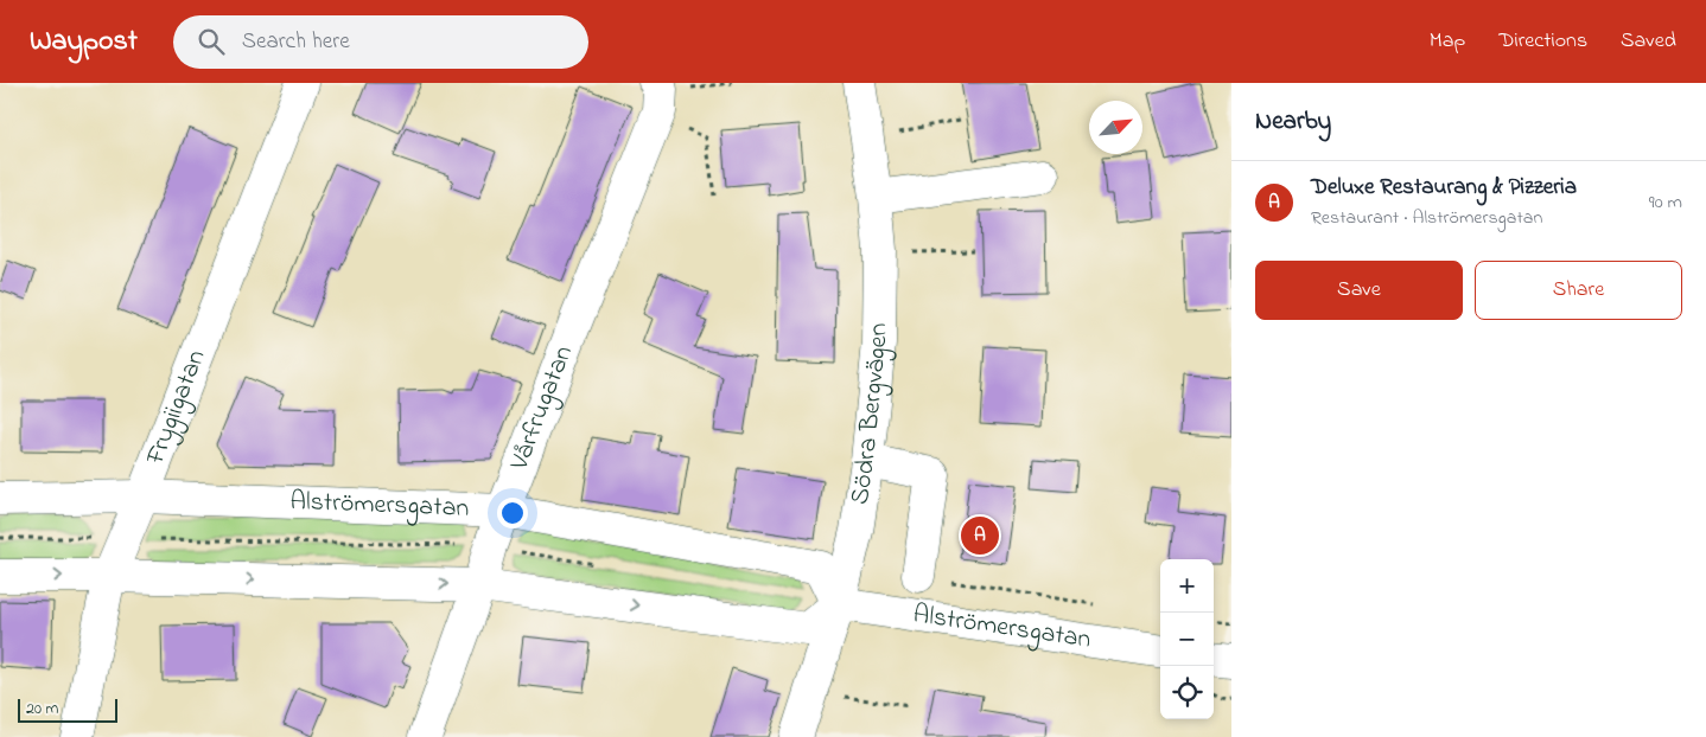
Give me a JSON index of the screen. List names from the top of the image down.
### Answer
{
  "streets": {
    "street": [
      "Frygiigatan",
      "Vårfrugatan",
      "Södra Bergvägen",
      "Alströmersgatan"
    ]
  },
  "crossings": [
    ["Frygiigatan", "Alströmersgatan"],
    ["Vårfrugatan", "Alströmersgatan"],
    ["Södra Bergvägen", "Alströmersgatan"]
  ],
  "scale_bar": "20 m",
  "north": "top right",
  "page": {
    "header": "Waypost",
    "search": "Search here",
    "nav": ["Map", "Directions", "Saved"],
    "heading": "Nearby",
    "list": [
      {
        "mark": "A",
        "name": "Deluxe Restaurang & Pizzeria",
        "note": "Restaurant · Alströmersgatan",
        "value": "90 m"
      }
    ],
    "buttons": ["Save", "Share"],
    "pins": "A",
    "map_buttons": ["+", "−"],
    "scale": "20 m"
  }
}
